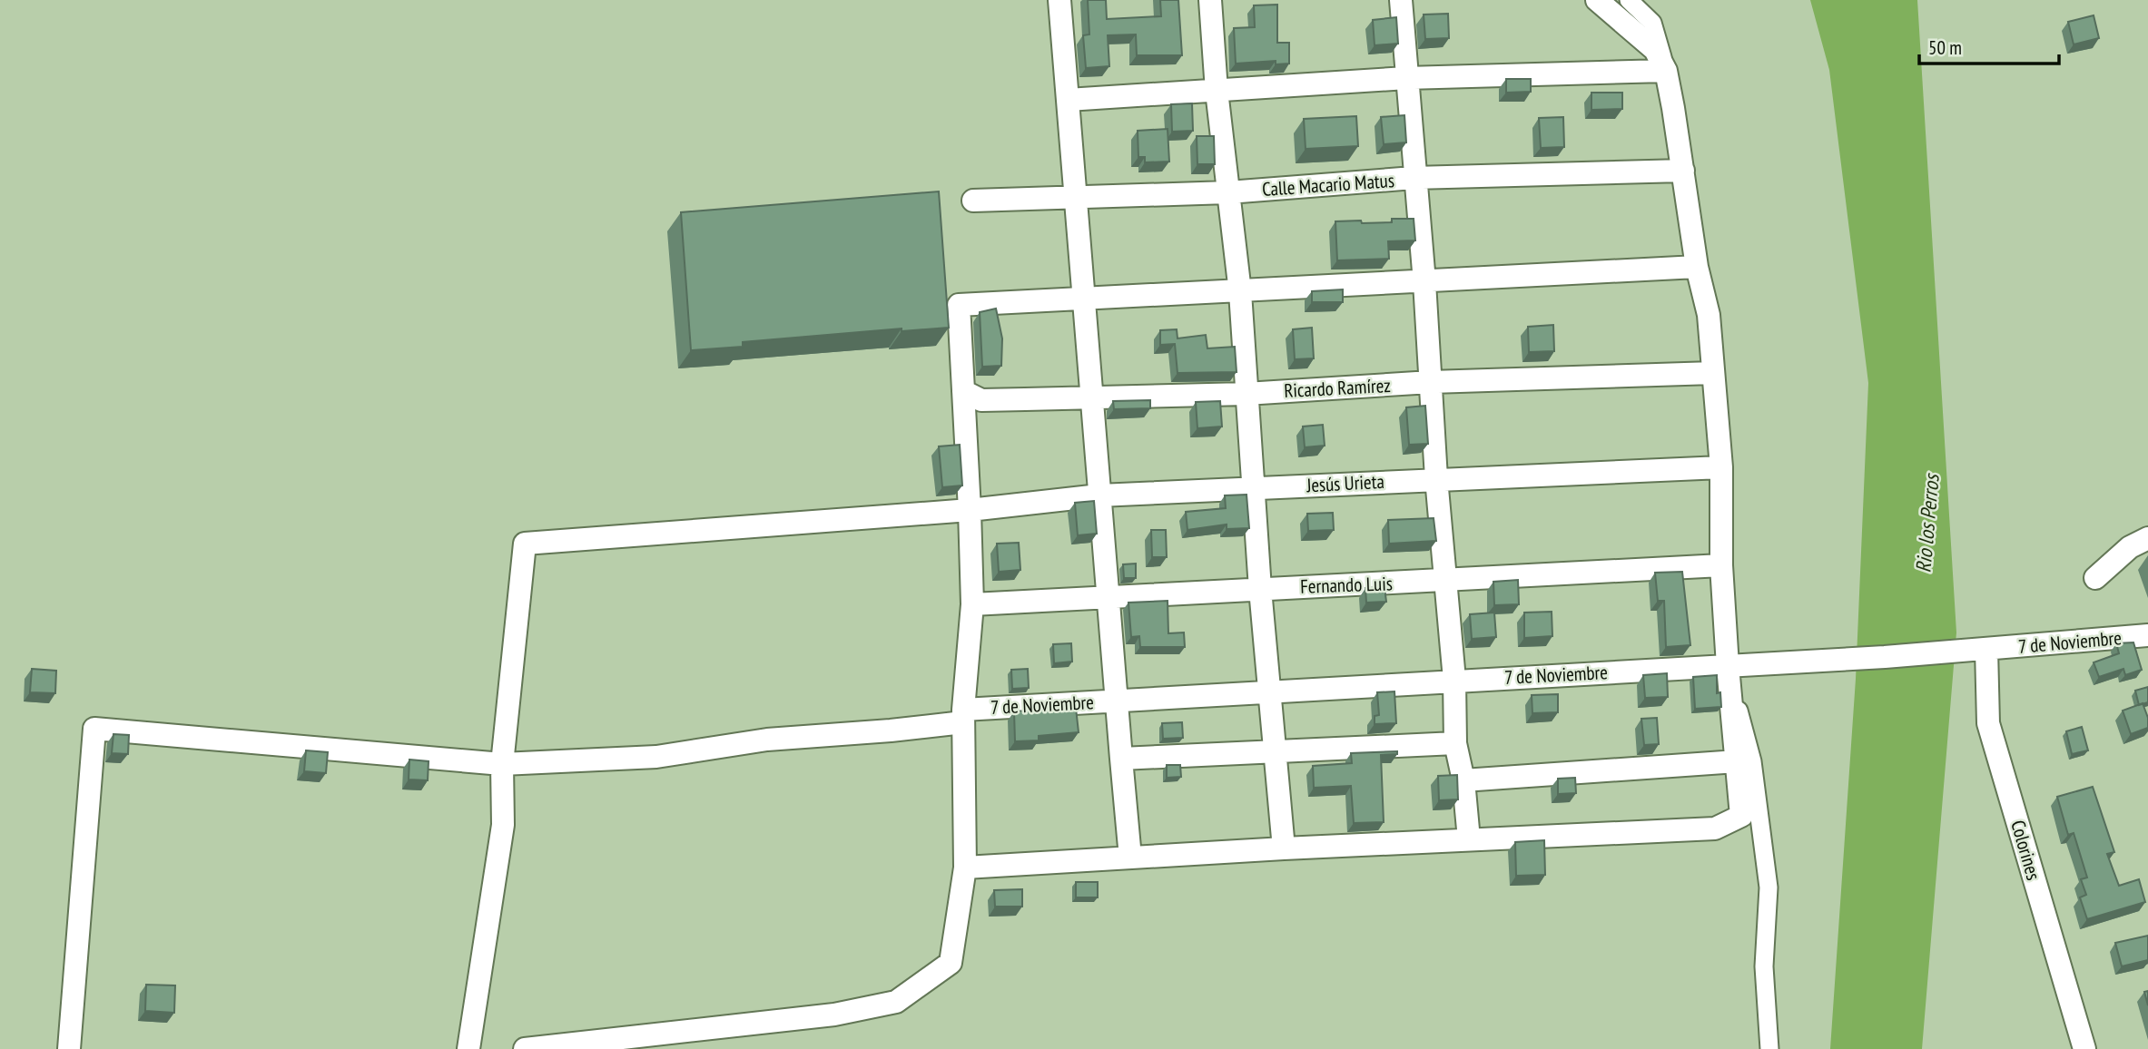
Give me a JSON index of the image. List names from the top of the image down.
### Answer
{
  "streets": {
    "street": [
      "Calle Macario Matus",
      "Ricardo Ramírez",
      "Jesús Urieta",
      "Fernando Luis",
      "7 de Noviembre",
      "Colorines"
    ]
  },
  "crossings": [
    ["Jesús Urieta", "7 de Noviembre"],
    ["7 de Noviembre", "Colorines"]
  ],
  "water": ["Rio los Perros"],
  "scale_bar": "50 m"
}
